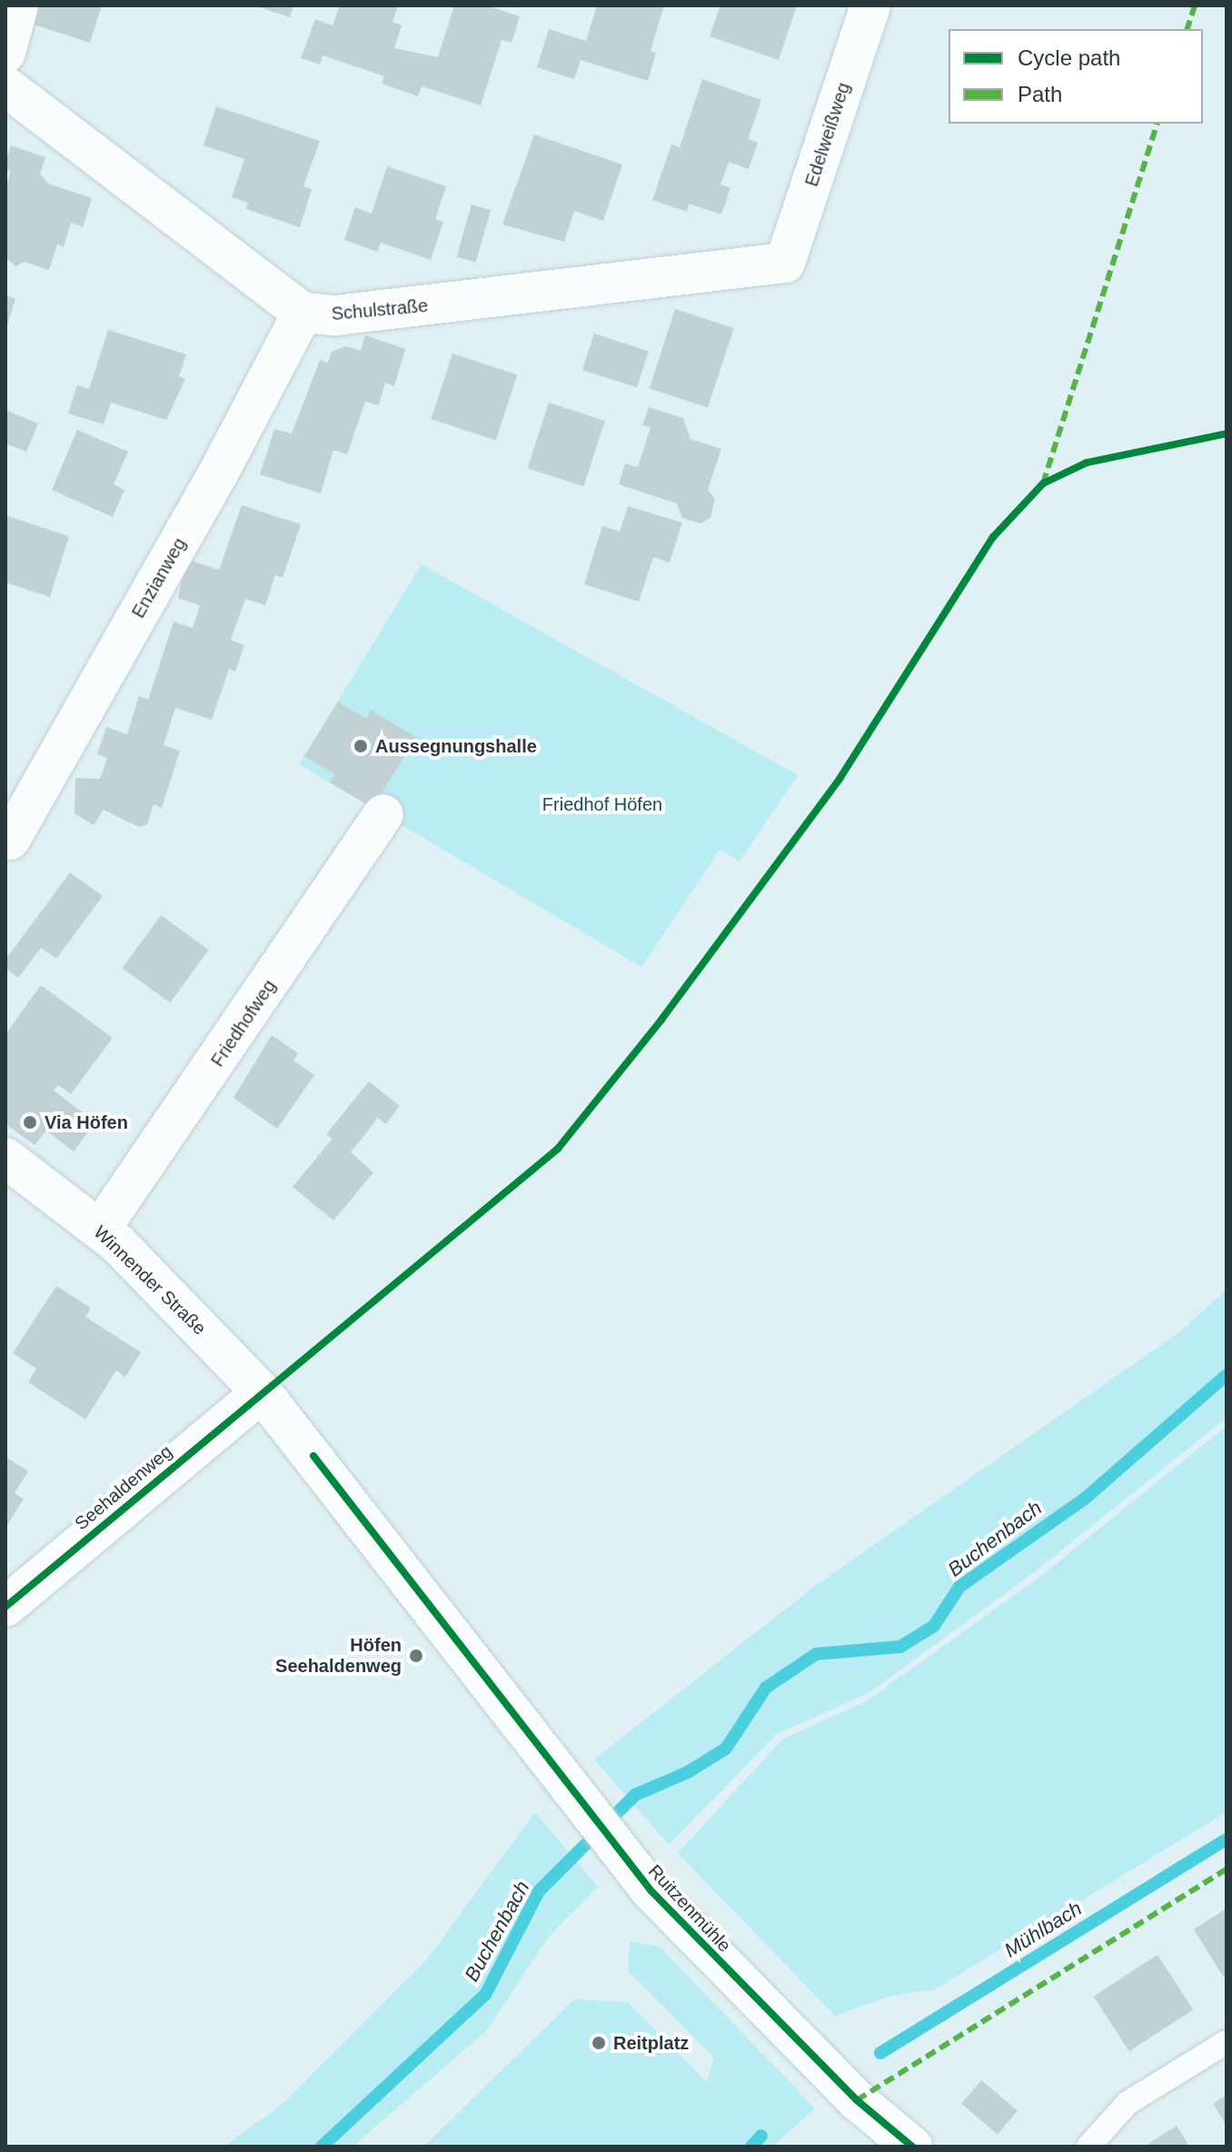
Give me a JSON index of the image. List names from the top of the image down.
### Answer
{
  "streets": {
    "street": [
      "Edelweißweg",
      "Schulstraße",
      "Enzianweg",
      "Friedhofweg",
      "Winnender Straße",
      "Seehaldenweg",
      "Ruitzenmühle"
    ]
  },
  "crossings": [
    ["Edelweißweg", "Schulstraße"],
    ["Schulstraße", "Enzianweg"],
    ["Friedhofweg", "Winnender Straße"],
    ["Winnender Straße", "Seehaldenweg"],
    ["Winnender Straße", "Ruitzenmühle"],
    ["Seehaldenweg", "Ruitzenmühle"]
  ],
  "water": ["Buchenbach", "Mühlbach"],
  "parks": ["Friedhof Höfen"],
  "places": [
    "Aussegnungshalle",
    "Via Höfen",
    "Höfen Seehaldenweg",
    "Reitplatz"
  ],
  "legend": ["Cycle path", "Path"]
}
